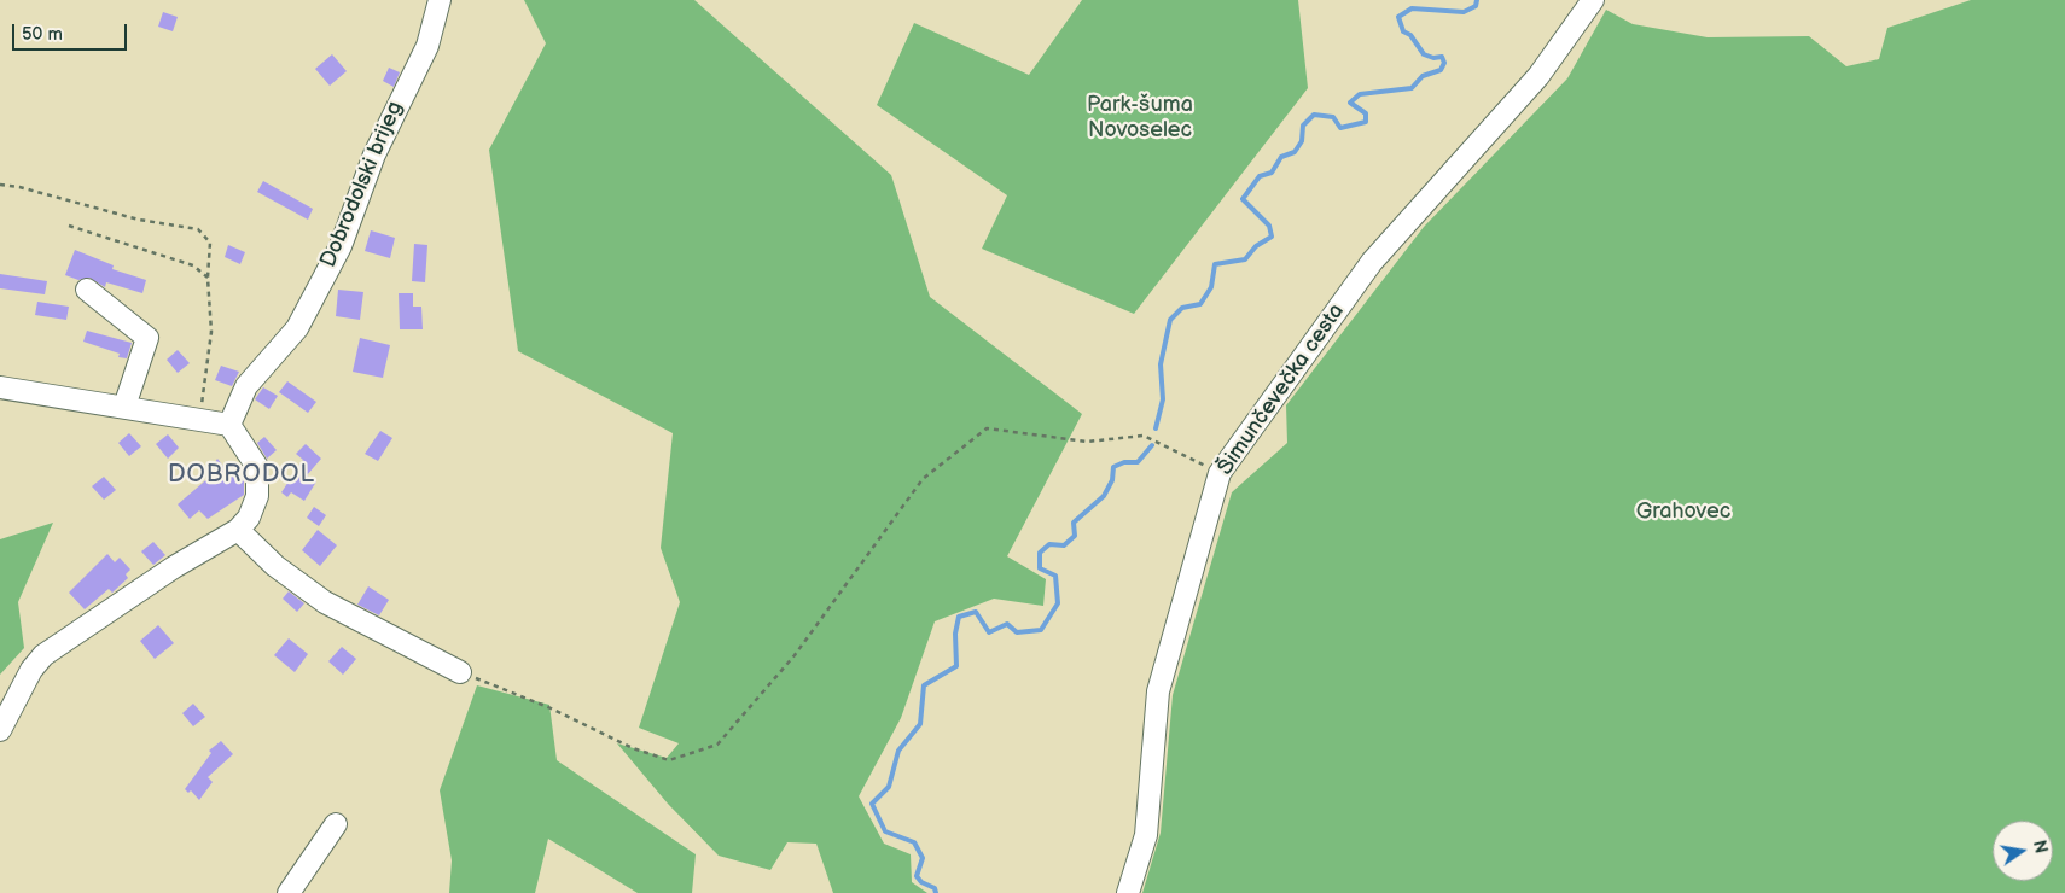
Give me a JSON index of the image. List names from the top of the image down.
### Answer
{
  "streets": {
    "street": ["Dobrodolski brijeg", "Šimunčevečka cesta"]
  },
  "districts": ["DOBRODOL"],
  "parks": ["Park-šuma Novoselec", "Grahovec"],
  "scale_bar": "50 m",
  "north": "right"
}
